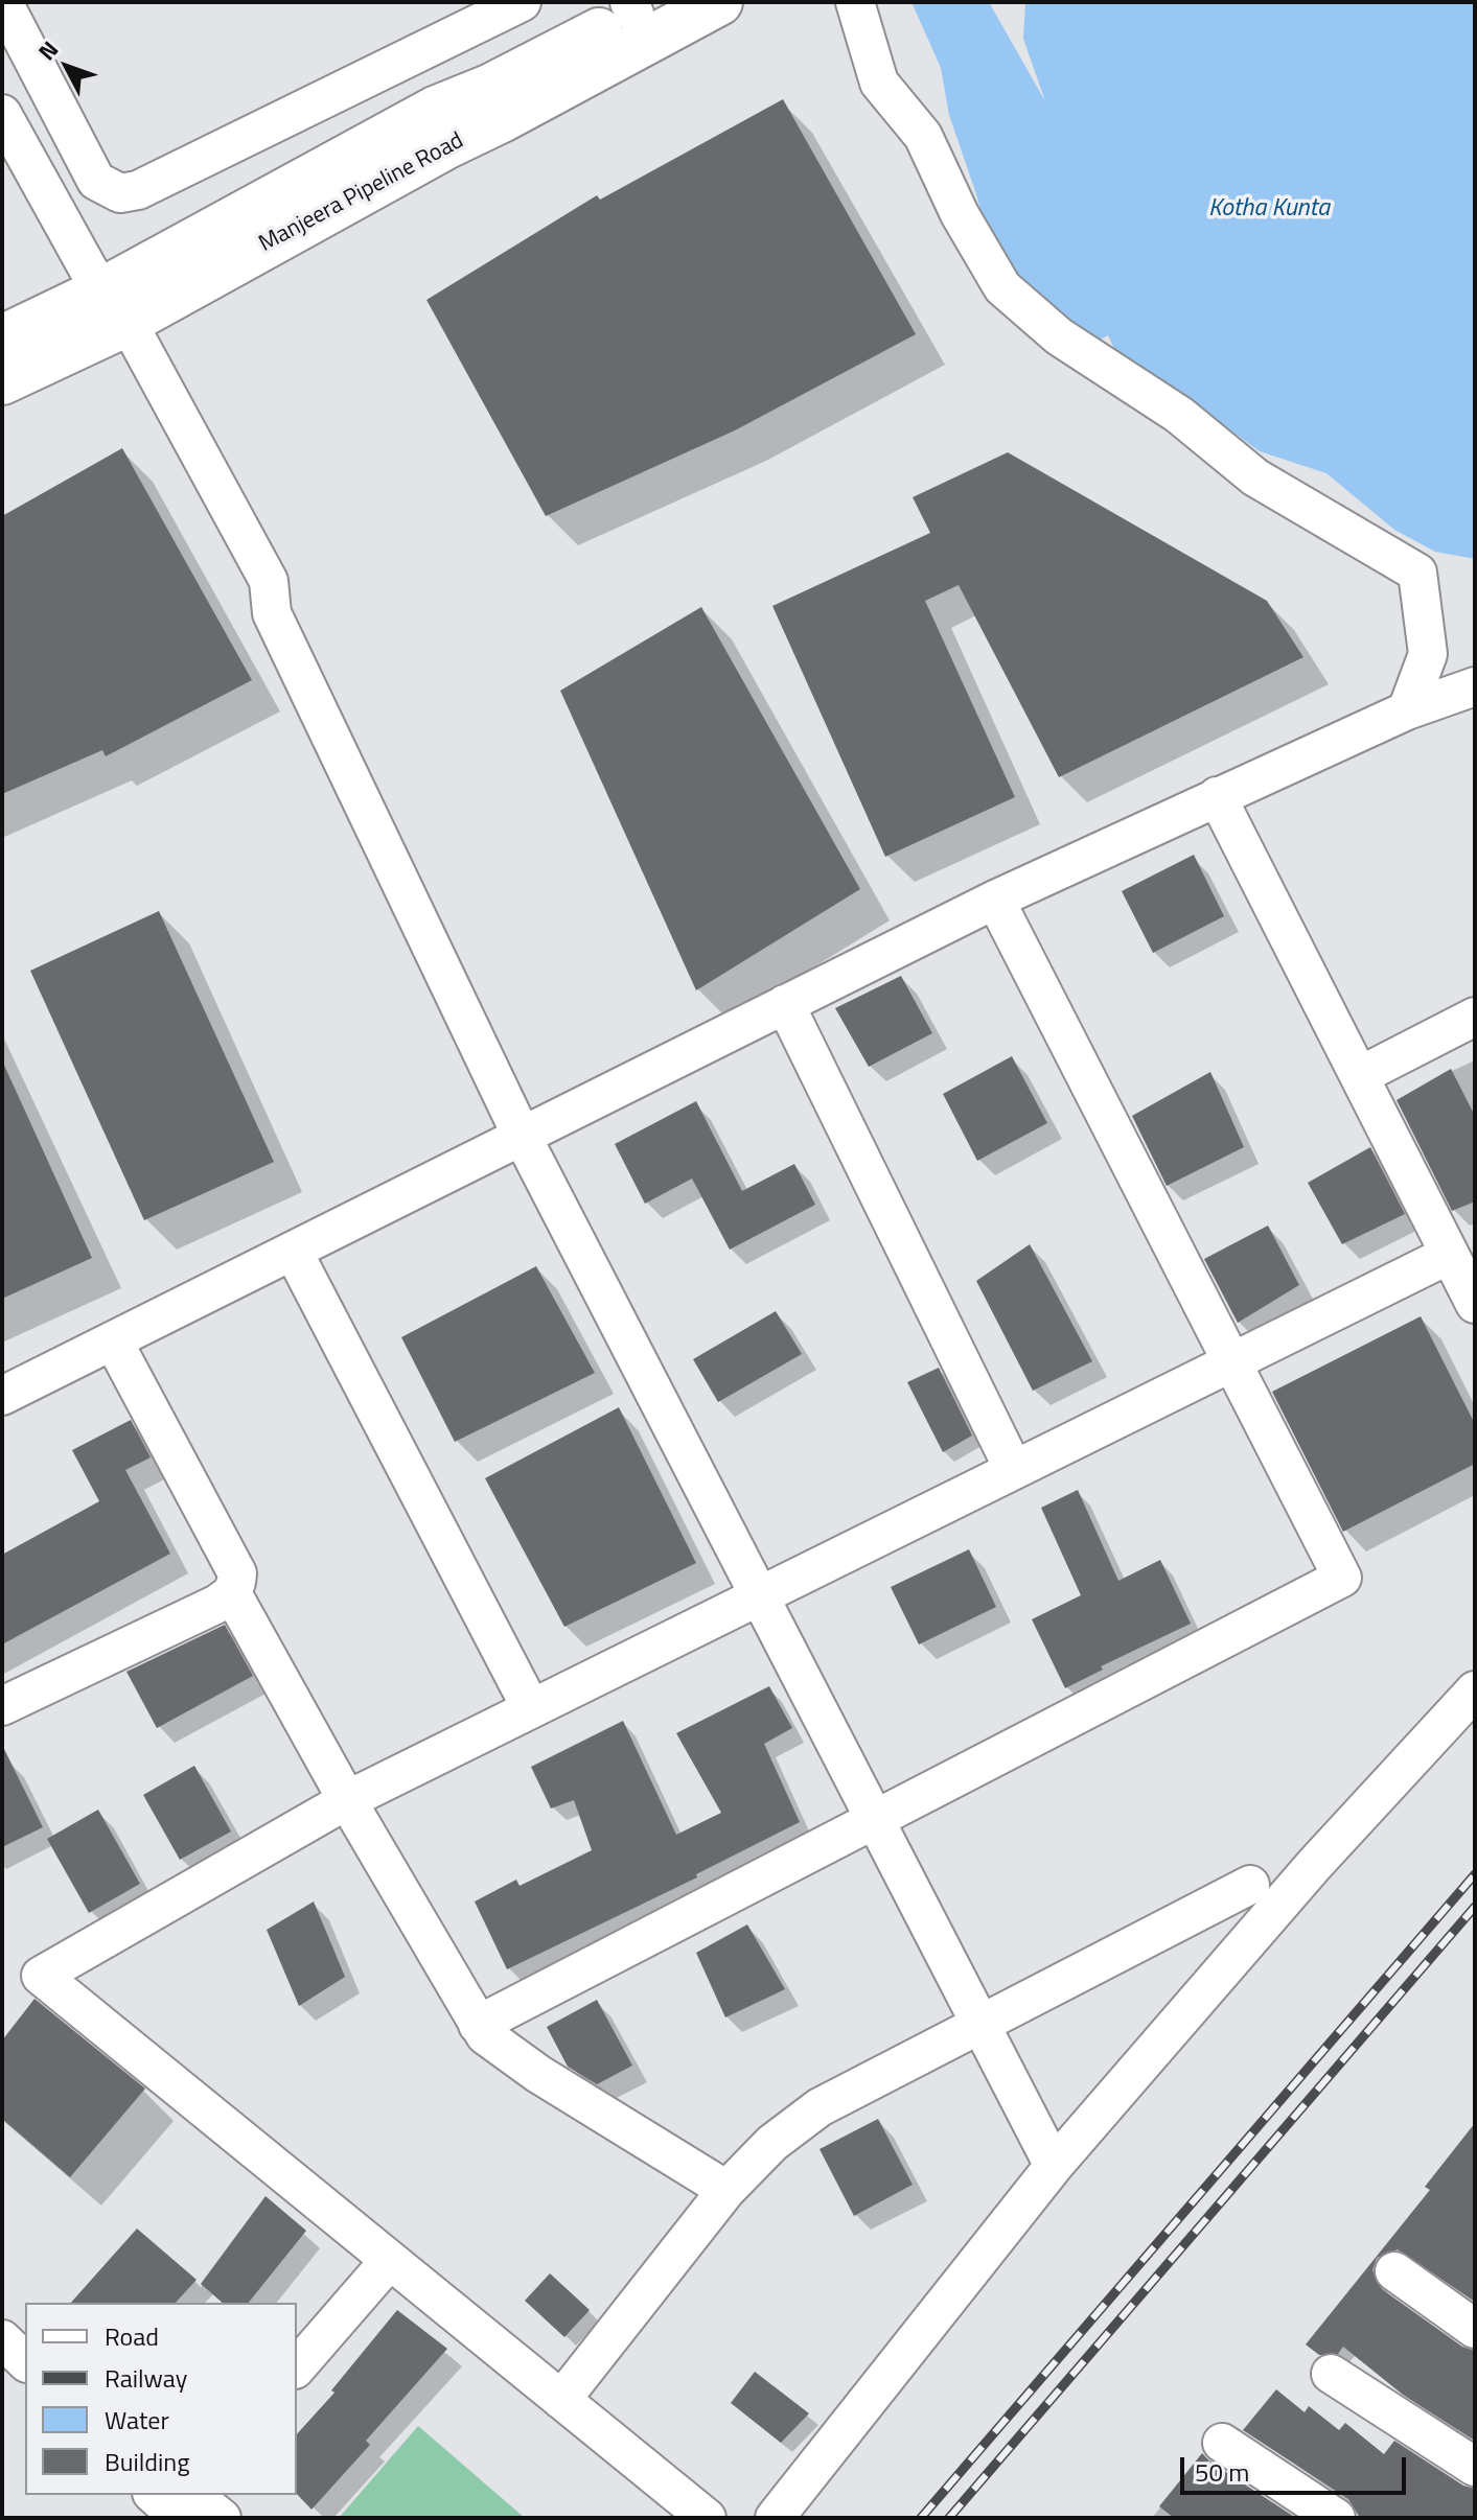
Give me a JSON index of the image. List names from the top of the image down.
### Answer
{
  "streets": {
    "main road": ["Manjeera Pipeline Road"]
  },
  "water": ["Kotha Kunta"],
  "legend": [
    "Road",
    "Railway",
    "Water",
    "Building"
  ],
  "scale_bar": "50 m",
  "north": "top left"
}
